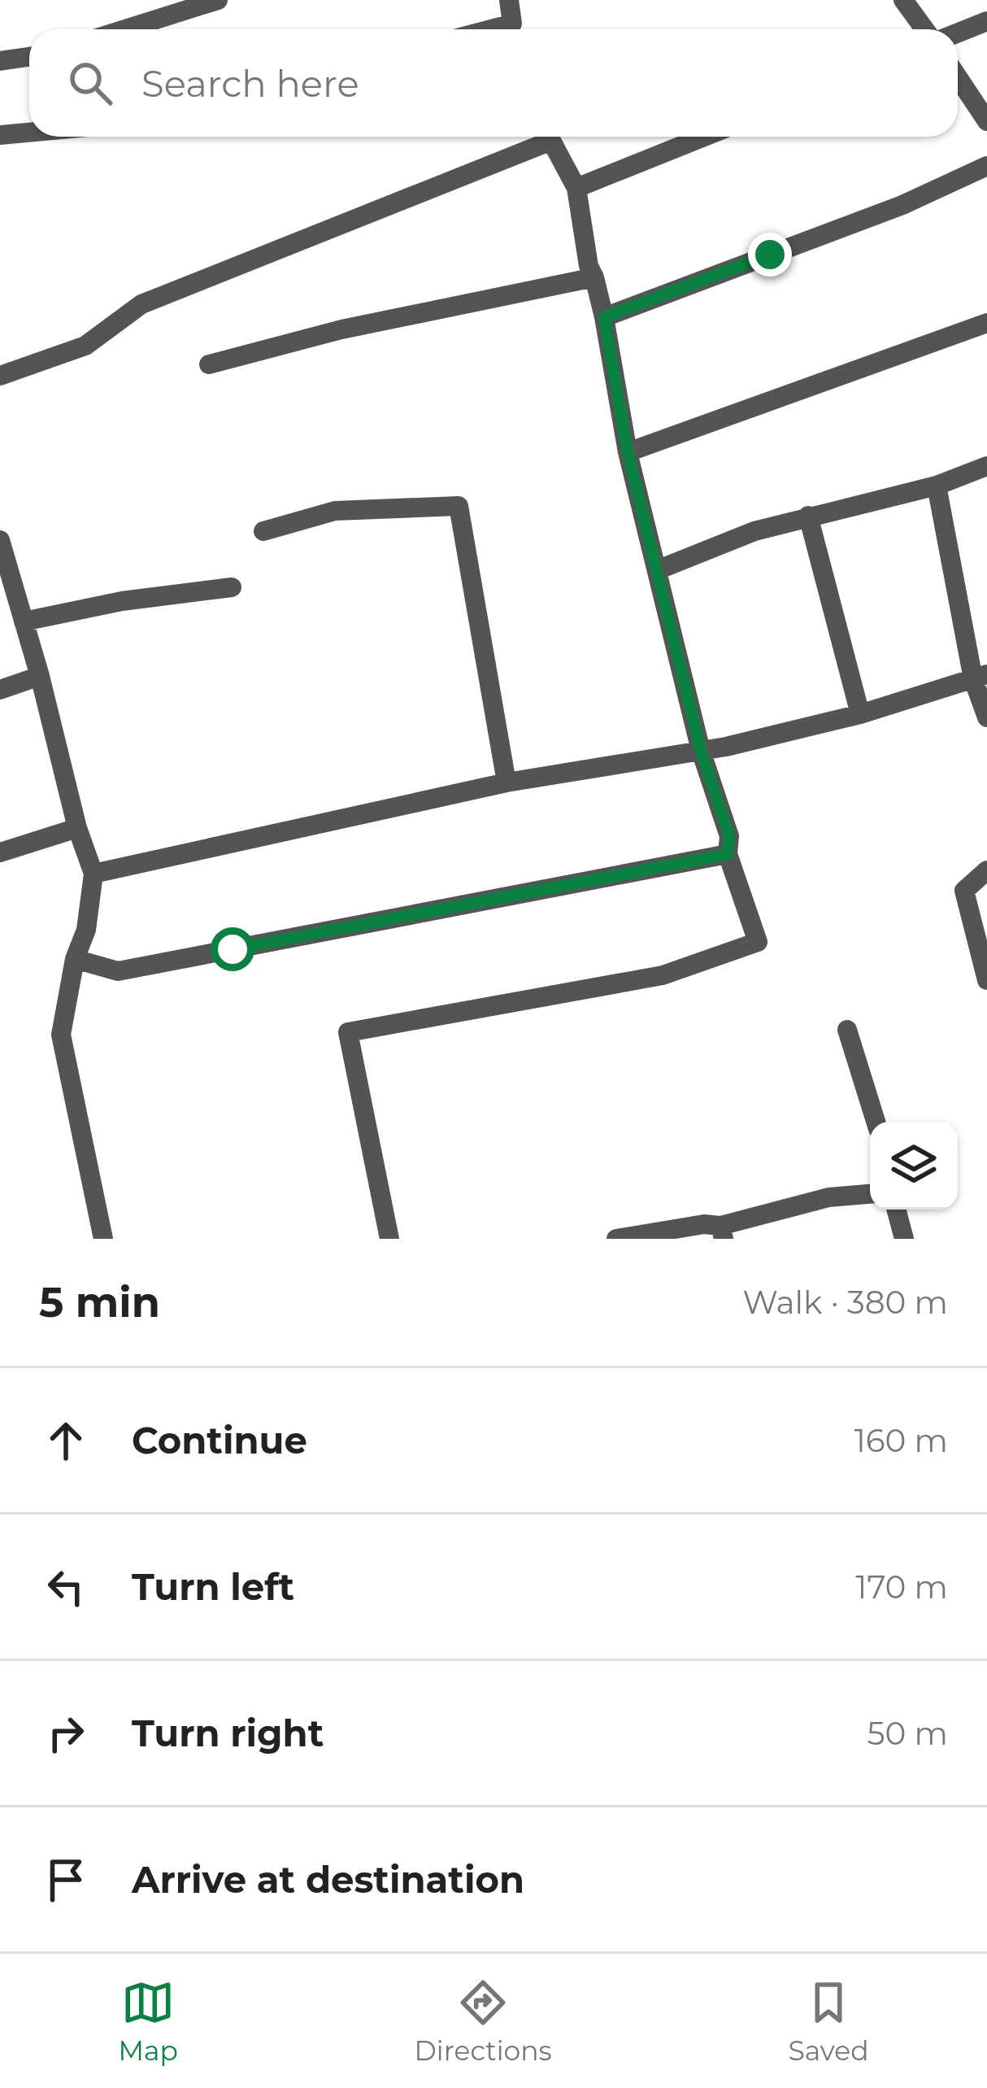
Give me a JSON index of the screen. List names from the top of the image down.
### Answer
{
  "page": {
    "search": "Search here",
    "heading": ["5 min", "Walk · 380 m"],
    "list": [
      ["Continue", "160 m"],
      ["Turn left", "170 m"],
      ["Turn right", "50 m"],
      "Arrive at destination"
    ],
    "nav": ["Map", "Directions", "Saved"]
  }
}
